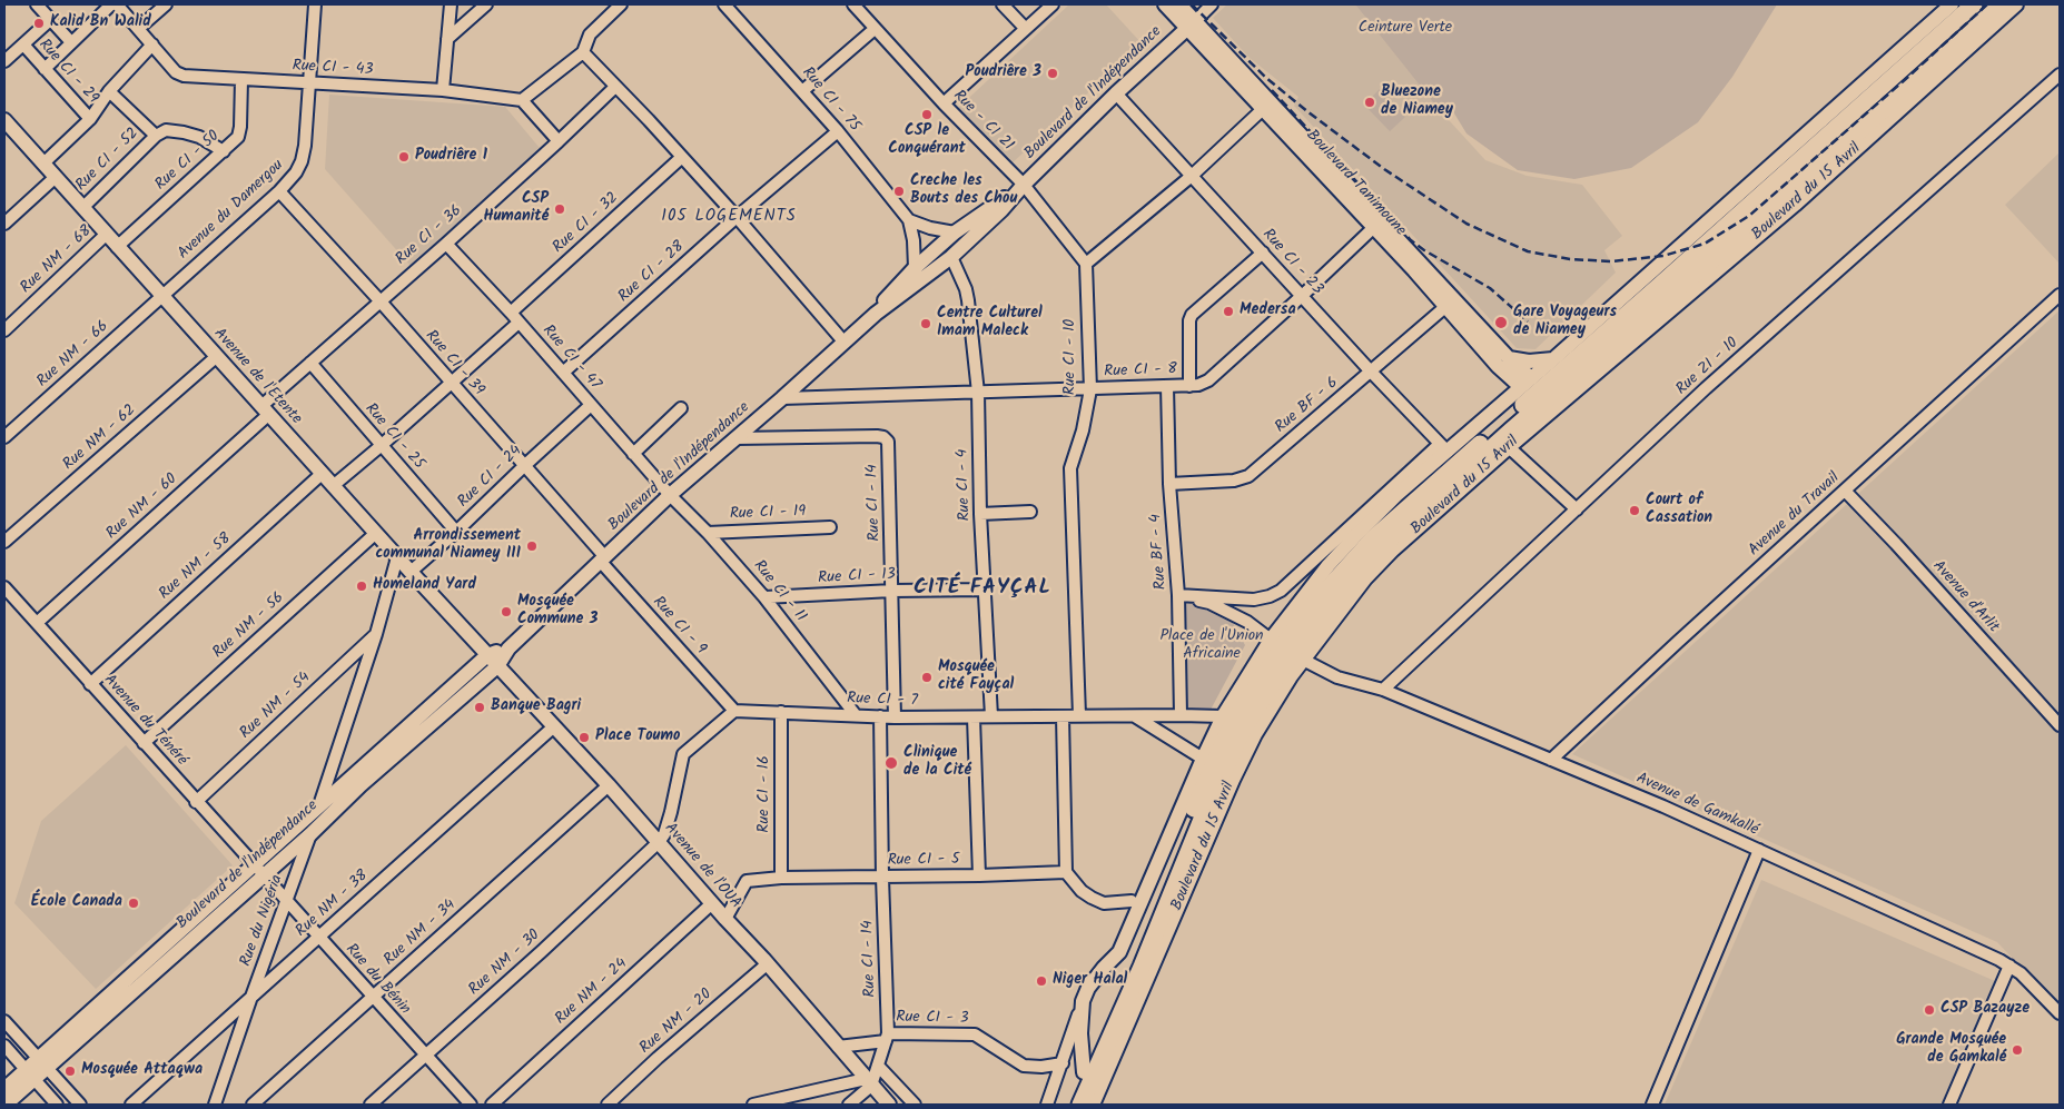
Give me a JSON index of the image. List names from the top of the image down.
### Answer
{
  "streets": {
    "highway": ["Boulevard du 15 Avril"],
    "main road": [
      "Boulevard de l'Indépendance",
      "Boulevard Tanimoune",
      "Avenue de l'Etente",
      "Avenue de l'OUA"
    ],
    "street": [
      "Rue CI - 43",
      "Rue CI - 29",
      "Rue CI - 75",
      "Rue - CI 21",
      "Rue CI - 52",
      "Rue CI - 50",
      "Avenue du Damergou",
      "Rue CI - 32",
      "Rue CI - 36",
      "Rue NM - 68",
      "Rue CI - 23",
      "Rue CI - 28",
      "Rue NM - 66",
      "Rue CI - 10",
      "Rue CI - 47",
      "Rue CI - 39",
      "Rue ZI - 10",
      "Rue CI - 8",
      "Rue BF - 6",
      "Rue CI - 25",
      "Rue NM - 62",
      "Rue CI - 24",
      "Rue CI - 4",
      "Rue CI - 14",
      "Rue NM - 60",
      "Rue CI - 19",
      "Avenue du Travail",
      "Rue BF - 4",
      "Rue NM - 58",
      "Rue CI - 13",
      "Rue CI - 11",
      "Avenue d'Arlit",
      "Rue NM - 56",
      "Rue CI - 9",
      "Rue CI - 7",
      "Rue NM - 54",
      "Avenue du Ténéré",
      "Rue CI - 16",
      "Avenue de Gamkallé",
      "Rue CI - 5",
      "Rue NM - 38",
      "Rue du Nigéria",
      "Rue NM - 34",
      "Rue NM - 30",
      "Rue du Bénin",
      "Rue NM - 24",
      "Rue CI - 3",
      "Rue NM - 20"
    ]
  },
  "crossings": [
    ["Rue CI - 43", "Rue CI - 50"],
    ["Rue CI - 43", "Avenue du Damergou"],
    ["Boulevard de l'Indépendance", "Rue - CI 21"],
    ["Boulevard de l'Indépendance", "Boulevard Tanimoune"],
    ["Boulevard de l'Indépendance", "Rue CI - 23"],
    ["Boulevard de l'Indépendance", "Rue CI - 47"],
    ["Boulevard de l'Indépendance", "Rue CI - 39"],
    ["Boulevard de l'Indépendance", "Rue CI - 8"],
    ["Boulevard de l'Indépendance", "Avenue de l'Etente"],
    ["Boulevard de l'Indépendance", "Rue CI - 4"],
    ["Boulevard de l'Indépendance", "Rue CI - 14"],
    ["Boulevard de l'Indépendance", "Rue CI - 11"],
    ["Boulevard de l'Indépendance", "Rue CI - 9"],
    ["Boulevard de l'Indépendance", "Avenue du Ténéré"],
    ["Boulevard de l'Indépendance", "Avenue de l'OUA"],
    ["Boulevard de l'Indépendance", "Rue du Nigéria"],
    ["Boulevard de l'Indépendance", "Rue du Bénin"],
    ["Rue CI - 75", "Rue CI - 28"],
    ["Rue - CI 21", "Rue CI - 10"],
    ["Rue CI - 52", "Avenue de l'Etente"],
    ["Rue CI - 50", "Avenue de l'Etente"],
    ["Boulevard Tanimoune", "Rue CI - 8"],
    ["Boulevard Tanimoune", "Rue BF - 6"],
    ["Boulevard du 15 Avril", "Avenue de Gamkallé"],
    ["Avenue du Damergou", "Rue NM - 66"],
    ["Avenue du Damergou", "Rue CI - 39"],
    ["Avenue du Damergou", "Avenue de l'Etente"],
    ["Rue CI - 32", "Rue CI - 47"],
    ["Rue CI - 36", "Rue CI - 47"],
    ["Rue CI - 36", "Rue CI - 39"],
    ["Rue CI - 36", "Avenue de l'Etente"],
    ["Rue CI - 36", "Rue CI - 25"],
    ["Rue CI - 36", "Rue NM - 60"],
    ["Rue NM - 68", "Avenue de l'Etente"],
    ["Rue CI - 23", "Rue CI - 8"],
    ["Rue CI - 23", "Rue BF - 6"],
    ["Rue CI - 28", "Rue CI - 47"],
    ["Rue NM - 66", "Avenue de l'Etente"],
    ["Rue CI - 10", "Rue CI - 8"],
    ["Rue CI - 10", "Rue CI - 7"],
    ["Rue CI - 47", "Rue CI - 24"],
    ["Rue CI - 47", "Rue CI - 11"],
    ["Rue CI - 39", "Rue CI - 24"],
    ["Rue CI - 39", "Rue CI - 9"],
    ["Rue ZI - 10", "Avenue de Gamkallé"],
    ["Rue CI - 8", "Rue CI - 4"],
    ["Rue CI - 8", "Rue BF - 4"],
    ["Avenue de l'Etente", "Rue NM - 62"],
    ["Avenue de l'Etente", "Rue CI - 24"],
    ["Avenue de l'Etente", "Rue NM - 60"],
    ["Avenue de l'Etente", "Rue NM - 58"],
    ["Avenue de l'Etente", "Rue NM - 56"],
    ["Avenue de l'Etente", "Avenue de l'OUA"],
    ["Avenue de l'Etente", "Rue du Nigéria"],
    ["Rue BF - 6", "Rue BF - 4"],
    ["Rue CI - 25", "Rue CI - 24"],
    ["Rue CI - 4", "Rue CI - 13"],
    ["Rue CI - 4", "Rue CI - 7"],
    ["Rue CI - 14", "Rue CI - 13"],
    ["Rue CI - 14", "Rue CI - 7"],
    ["Rue CI - 14", "Rue CI - 5"],
    ["Rue CI - 14", "Rue CI - 3"],
    ["Rue NM - 60", "Avenue du Ténéré"],
    ["Rue CI - 19", "Rue CI - 11"],
    ["Avenue du Travail", "Avenue d'Arlit"],
    ["Avenue du Travail", "Avenue de Gamkallé"],
    ["Rue BF - 4", "Rue CI - 7"],
    ["Rue NM - 58", "Avenue du Ténéré"],
    ["Rue CI - 13", "Rue CI - 11"],
    ["Rue CI - 11", "Rue CI - 7"],
    ["Rue NM - 56", "Avenue du Ténéré"],
    ["Rue CI - 9", "Rue CI - 7"],
    ["Rue CI - 7", "Rue CI - 16"],
    ["Rue NM - 54", "Avenue du Ténéré"],
    ["Rue NM - 54", "Rue du Nigéria"],
    ["Avenue du Ténéré", "Rue du Bénin"],
    ["Rue CI - 16", "Rue CI - 5"],
    ["Rue CI - 5", "Avenue de l'OUA"],
    ["Avenue de l'OUA", "Rue NM - 38"],
    ["Avenue de l'OUA", "Rue NM - 34"],
    ["Avenue de l'OUA", "Rue NM - 30"],
    ["Avenue de l'OUA", "Rue NM - 24"],
    ["Avenue de l'OUA", "Rue CI - 3"],
    ["Avenue de l'OUA", "Rue NM - 20"],
    ["Rue NM - 38", "Rue du Nigéria"],
    ["Rue NM - 38", "Rue du Bénin"],
    ["Rue du Nigéria", "Rue du Bénin"],
    ["Rue NM - 34", "Rue du Bénin"],
    ["Rue NM - 30", "Rue du Bénin"]
  ],
  "districts": ["105 LOGEMENTS", "CITÉ FAYÇAL"],
  "parks": ["Ceinture Verte", "Place de l'Union Africaine"],
  "places": [
    "Kalid Bn Walid",
    "Poudriêre 3",
    "Bluezone de Niamey",
    "CSP le Conquérant",
    "Poudriêre 1",
    "Creche les Bouts des Chou",
    "CSP Humanité",
    "Medersa",
    "Gare Voyageurs de Niamey",
    "Centre Culturel Imam Maleck",
    "Court of Cassation",
    "Arrondissement communal Niamey III",
    "Homeland Yard",
    "Mosquée Commune 3",
    "Mosquée cité Fayçal",
    "Banque Bagri",
    "Place Toumo",
    "Clinique de la Cité",
    "École Canada",
    "Niger Halal",
    "CSP Bazayze",
    "Grande Mosquée de Gamkalé",
    "Mosquée Attaqwa"
  ]
}
